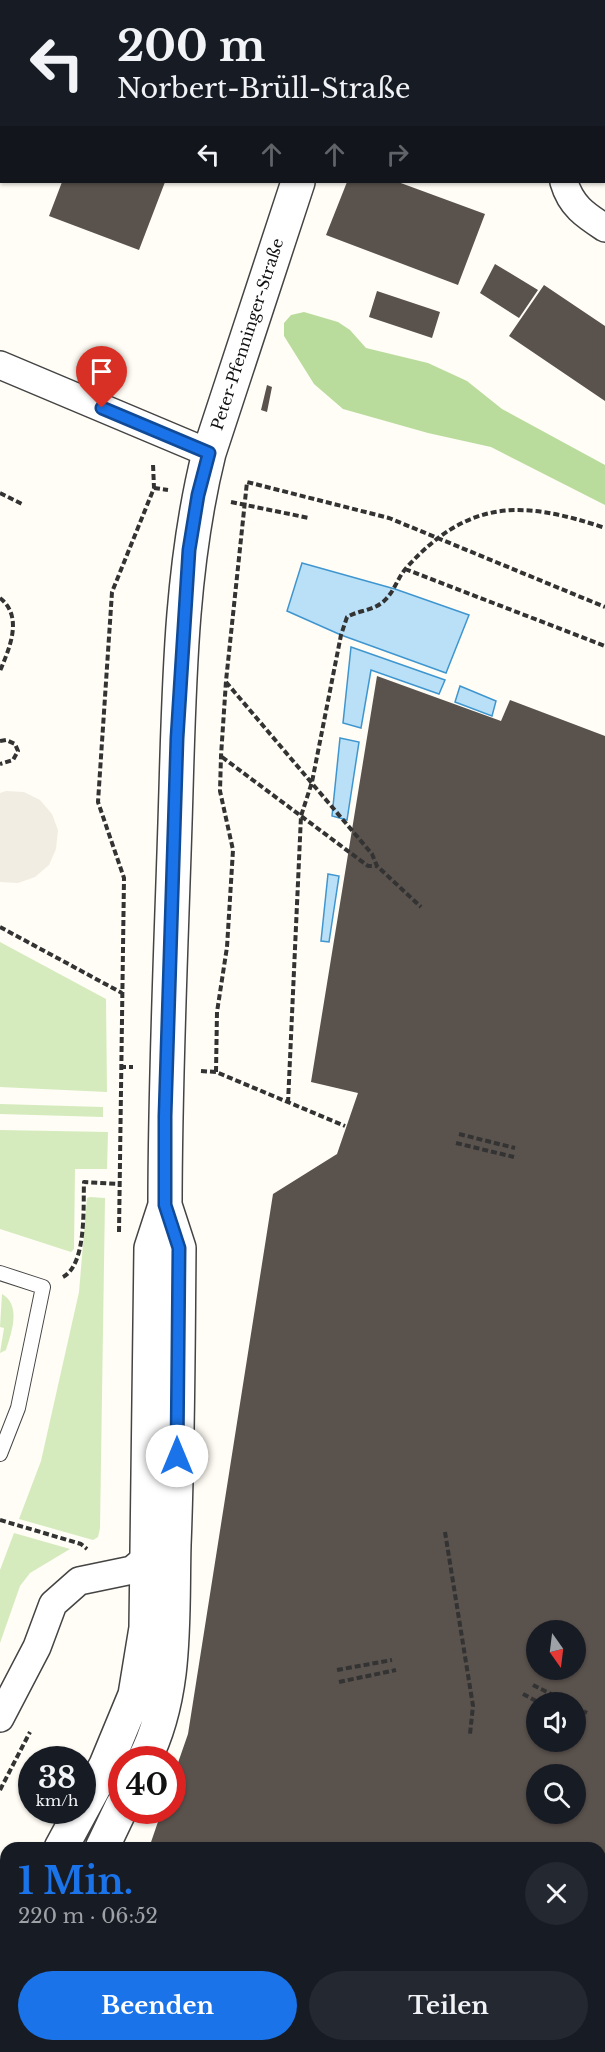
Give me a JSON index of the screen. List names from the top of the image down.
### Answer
{
  "streets": {
    "street": ["Peter-Pfenninger-Straße"]
  },
  "north": "bottom",
  "page": {
    "turn": ["200 m", "Norbert-Brüll-Straße"],
    "speed": "38 km/h",
    "limit": "40",
    "heading": ["1 Min.", "220 m · 06:52"],
    "buttons": ["Beenden", "Teilen"]
  }
}
